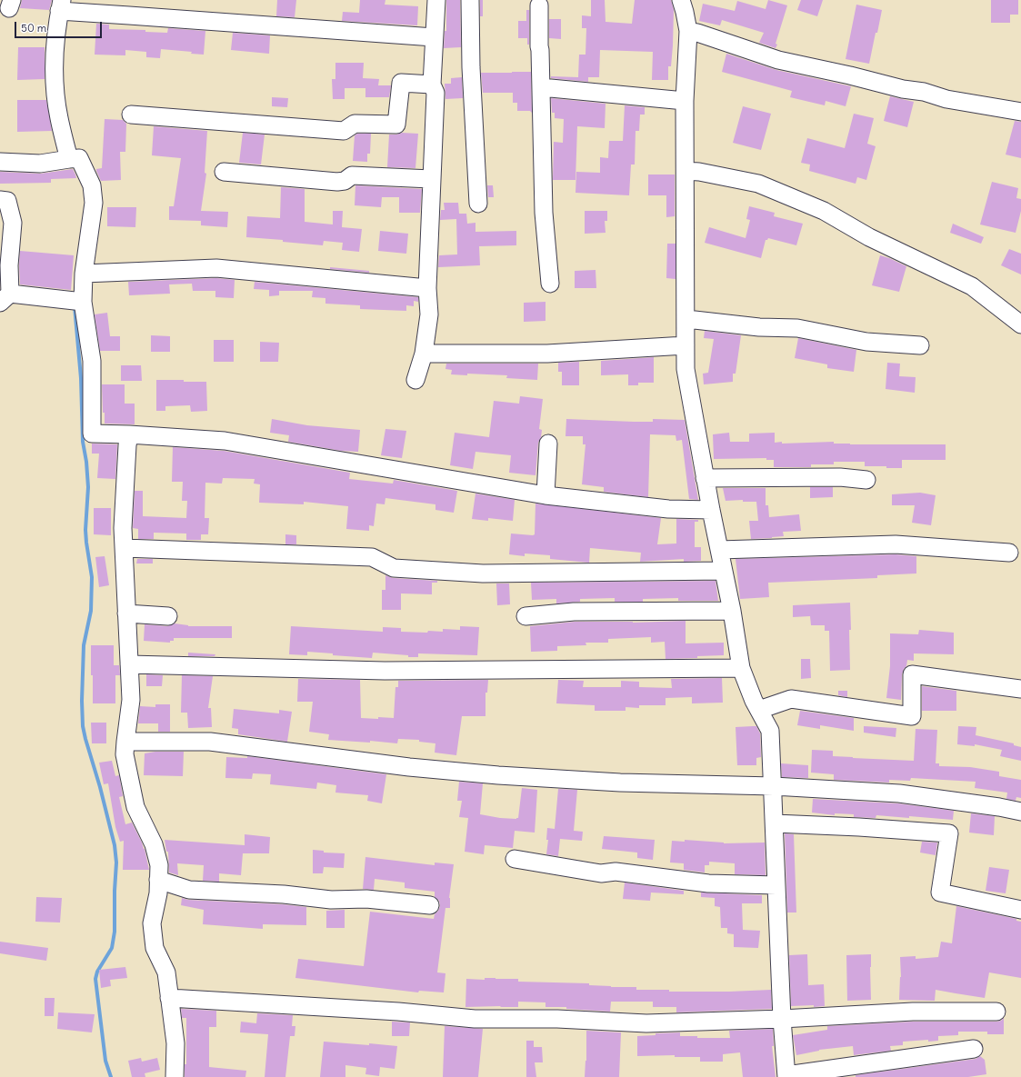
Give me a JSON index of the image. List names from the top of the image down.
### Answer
{
  "scale_bar": "50 m"
}
